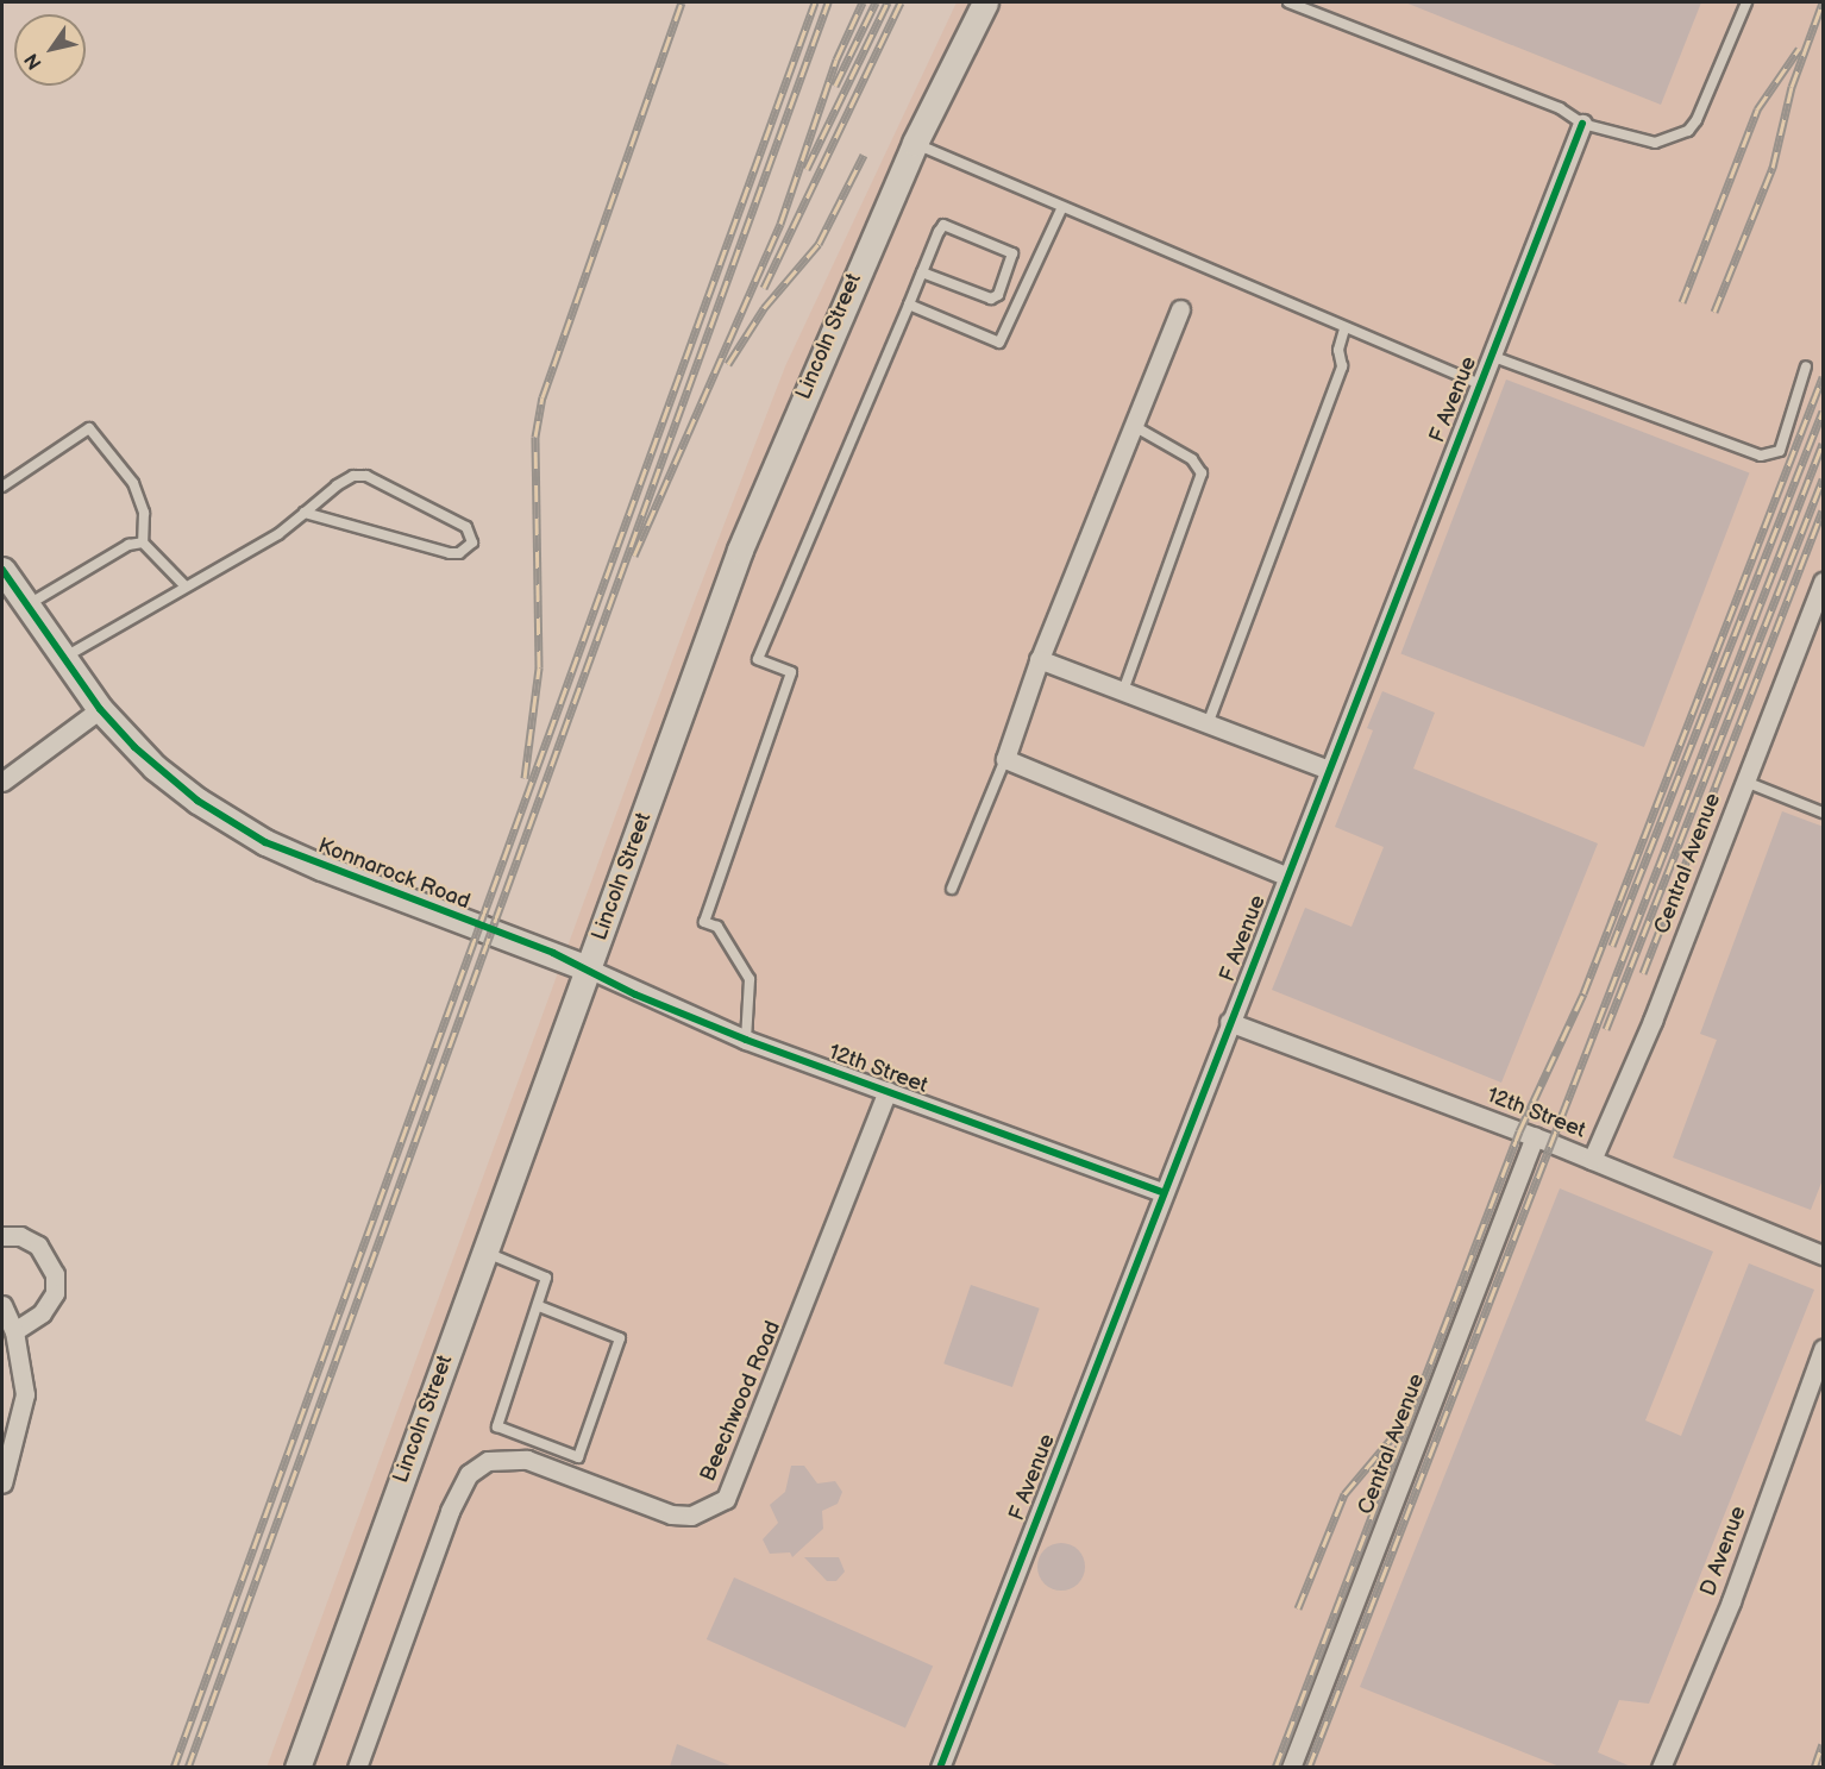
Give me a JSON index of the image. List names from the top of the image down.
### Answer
{
  "streets": {
    "main road": ["Lincoln Street", "Konnarock Road"],
    "street": [
      "F Avenue",
      "Central Avenue",
      "12th Street",
      "Beechwood Road",
      "D Avenue"
    ]
  },
  "crossings": [
    ["Lincoln Street", "Konnarock Road"],
    ["Lincoln Street", "12th Street"],
    ["F Avenue", "12th Street"],
    ["Central Avenue", "12th Street"],
    ["Konnarock Road", "12th Street"],
    ["12th Street", "Beechwood Road"]
  ],
  "north": "bottom left"
}
